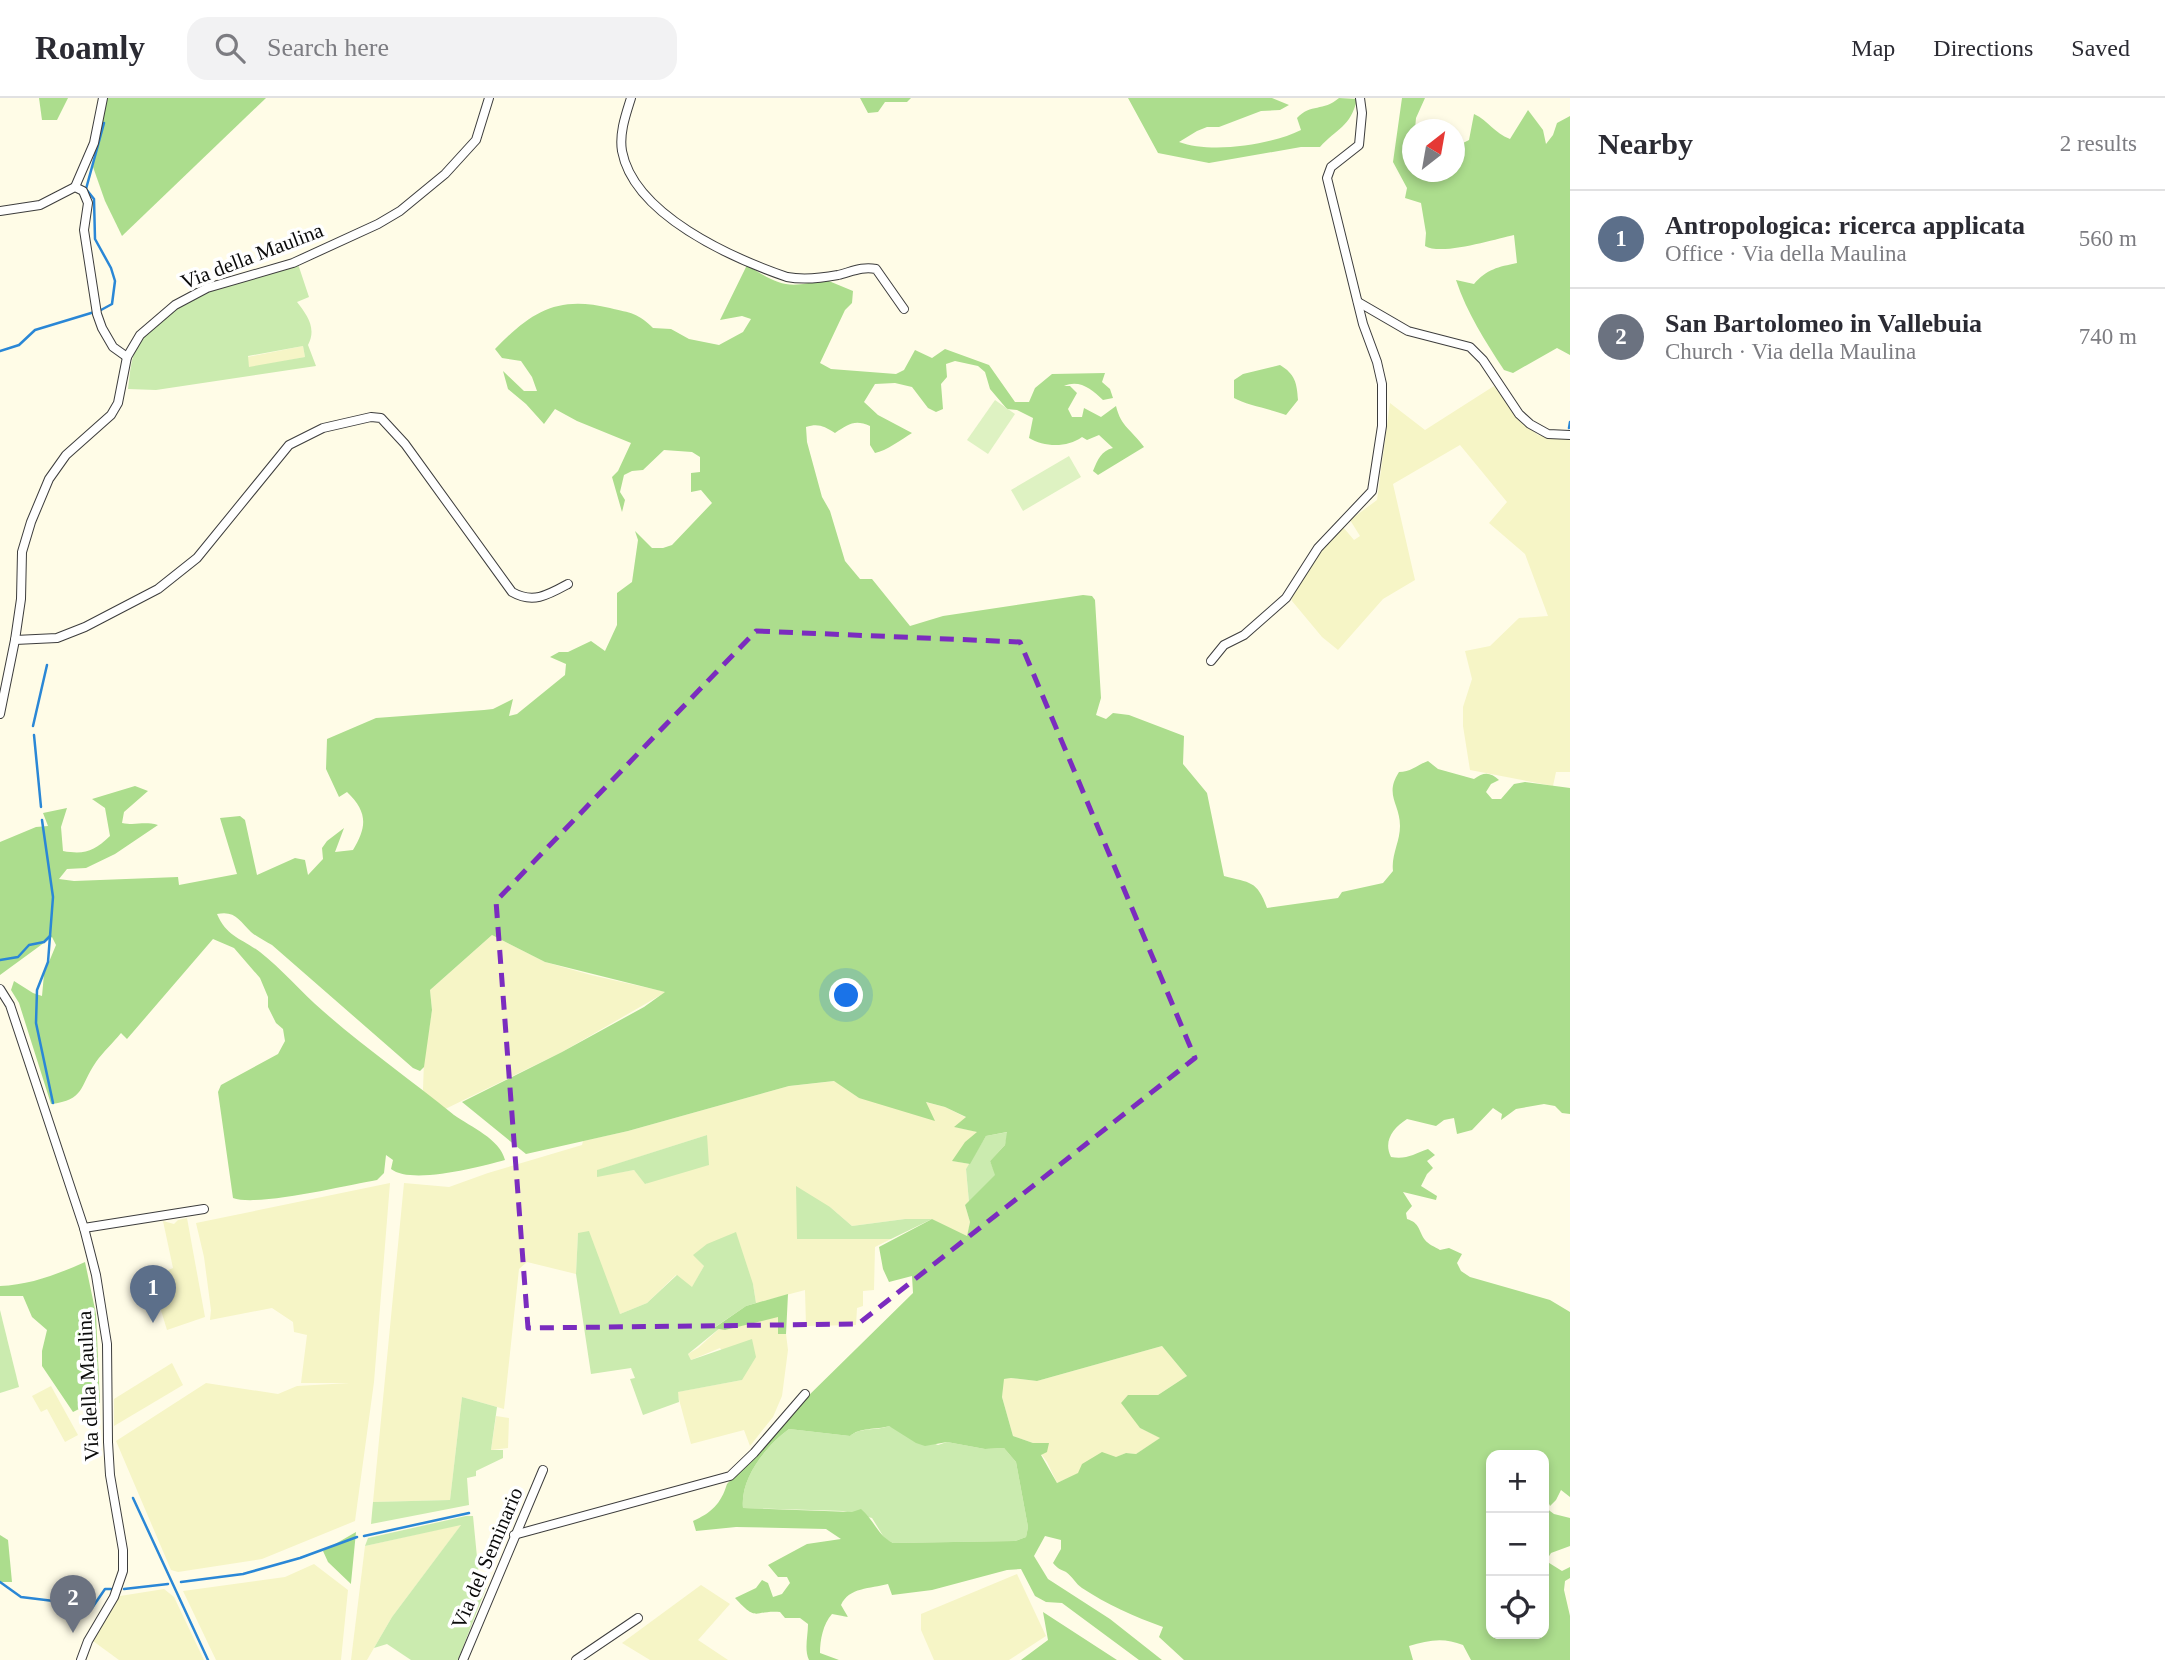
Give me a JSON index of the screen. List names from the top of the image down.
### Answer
{
  "streets": {
    "street": ["Via della Maulina", "Via del Seminario"]
  },
  "north": "top right",
  "page": {
    "header": "Roamly",
    "search": "Search here",
    "nav": ["Map", "Directions", "Saved"],
    "heading": ["Nearby", "2 results"],
    "list": [
      {
        "mark": "1",
        "name": "Antropologica: ricerca applicata",
        "note": "Office · Via della Maulina",
        "value": "560 m"
      },
      {
        "mark": "2",
        "name": "San Bartolomeo in Vallebuia",
        "note": "Church · Via della Maulina",
        "value": "740 m"
      }
    ],
    "pins": ["1", "2"],
    "map_buttons": ["+", "−"]
  }
}
